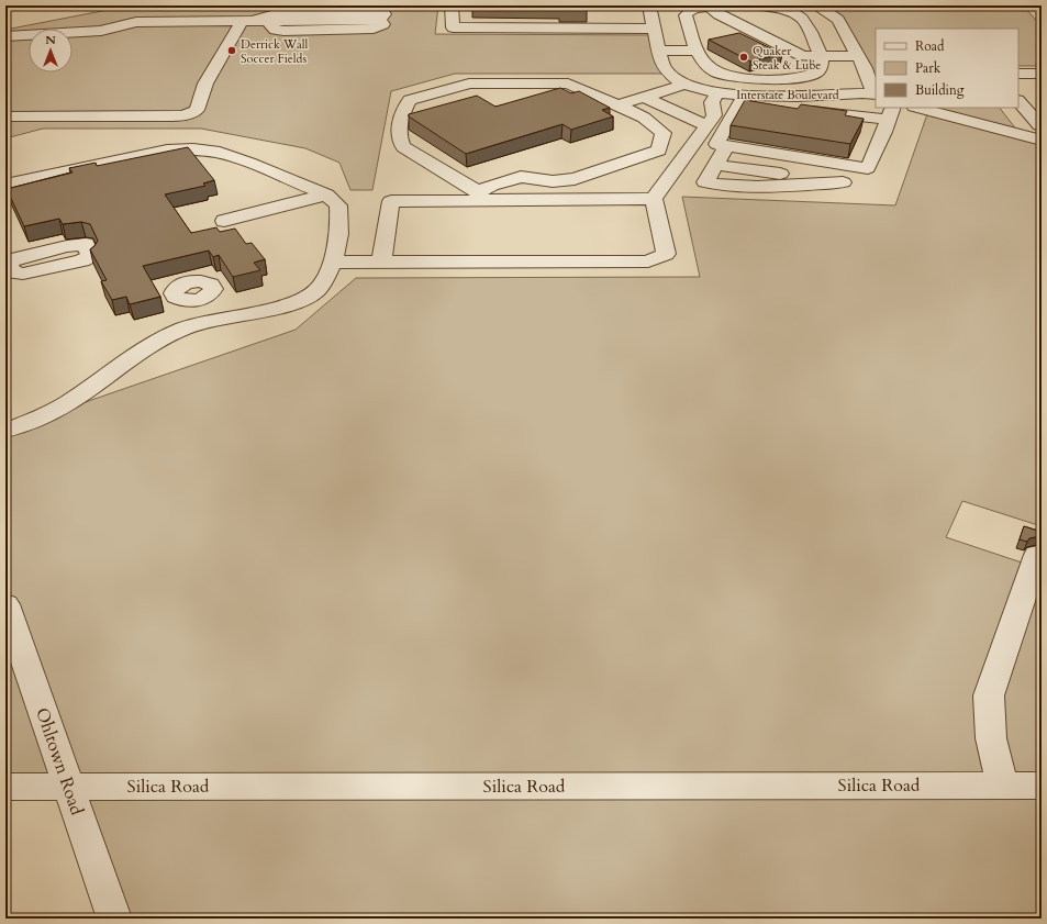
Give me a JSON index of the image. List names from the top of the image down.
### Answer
{
  "streets": {
    "street": ["Interstate Boulevard", "Ohltown Road", "Silica Road"]
  },
  "crossings": [
    ["Ohltown Road", "Silica Road"]
  ],
  "places": ["Derrick Wall Soccer Fields", "Quaker Steak & Lube"],
  "legend": ["Road", "Park", "Building"],
  "north": "top"
}
